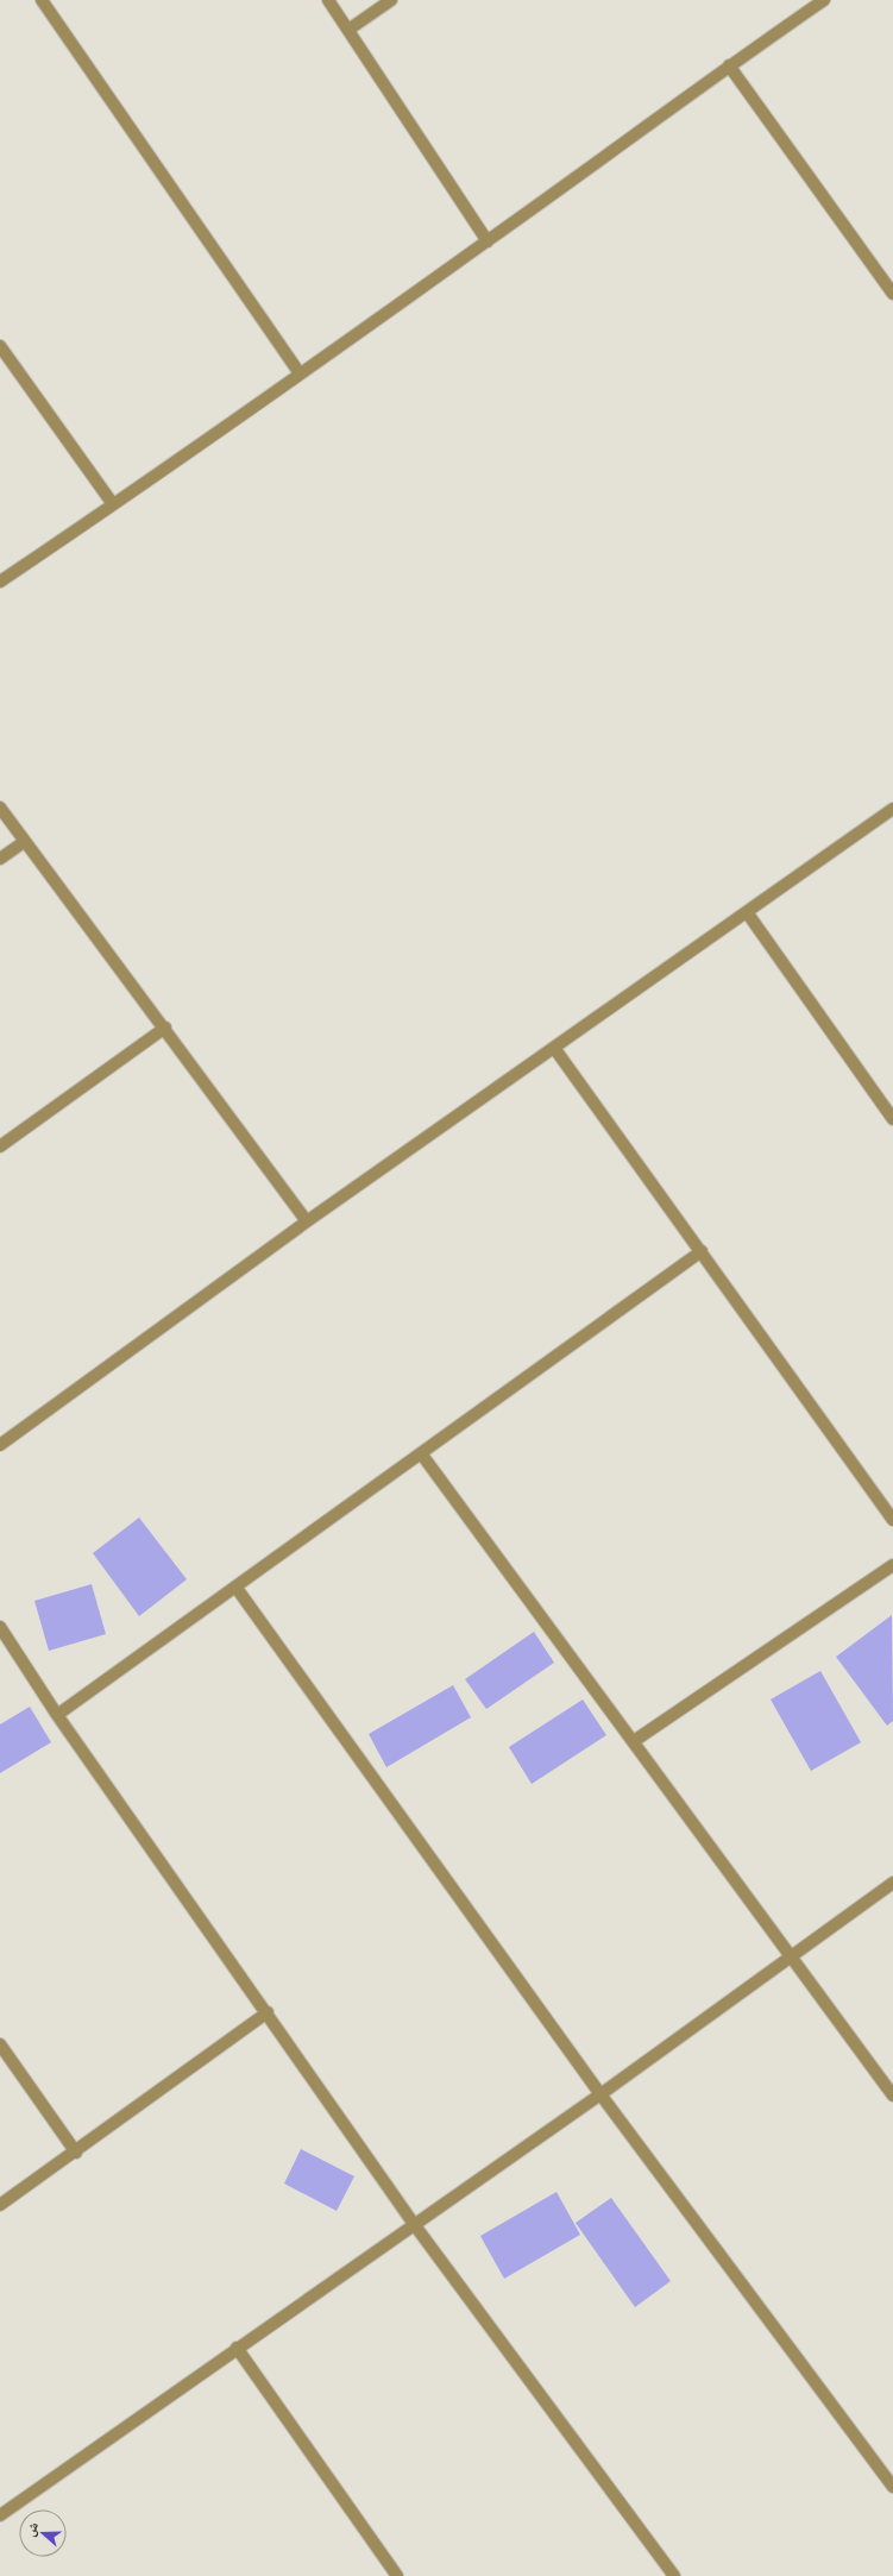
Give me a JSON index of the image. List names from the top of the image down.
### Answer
{
  "north": "left"
}
